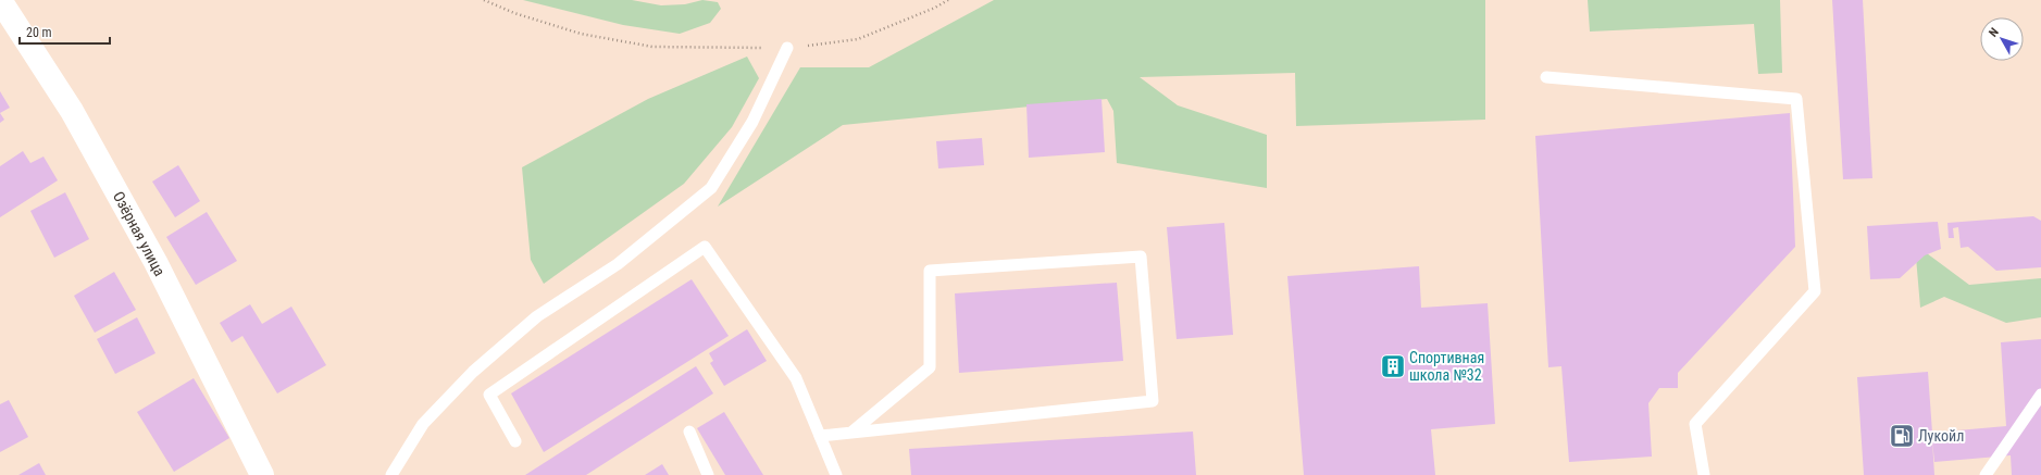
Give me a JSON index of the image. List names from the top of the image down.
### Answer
{
  "streets": {
    "street": ["Озёрная улица"]
  },
  "places": {
    "building": ["Спортивная школа №32"],
    "fuel station": ["Лукойл"]
  },
  "scale_bar": "20 m",
  "north": "top left"
}
